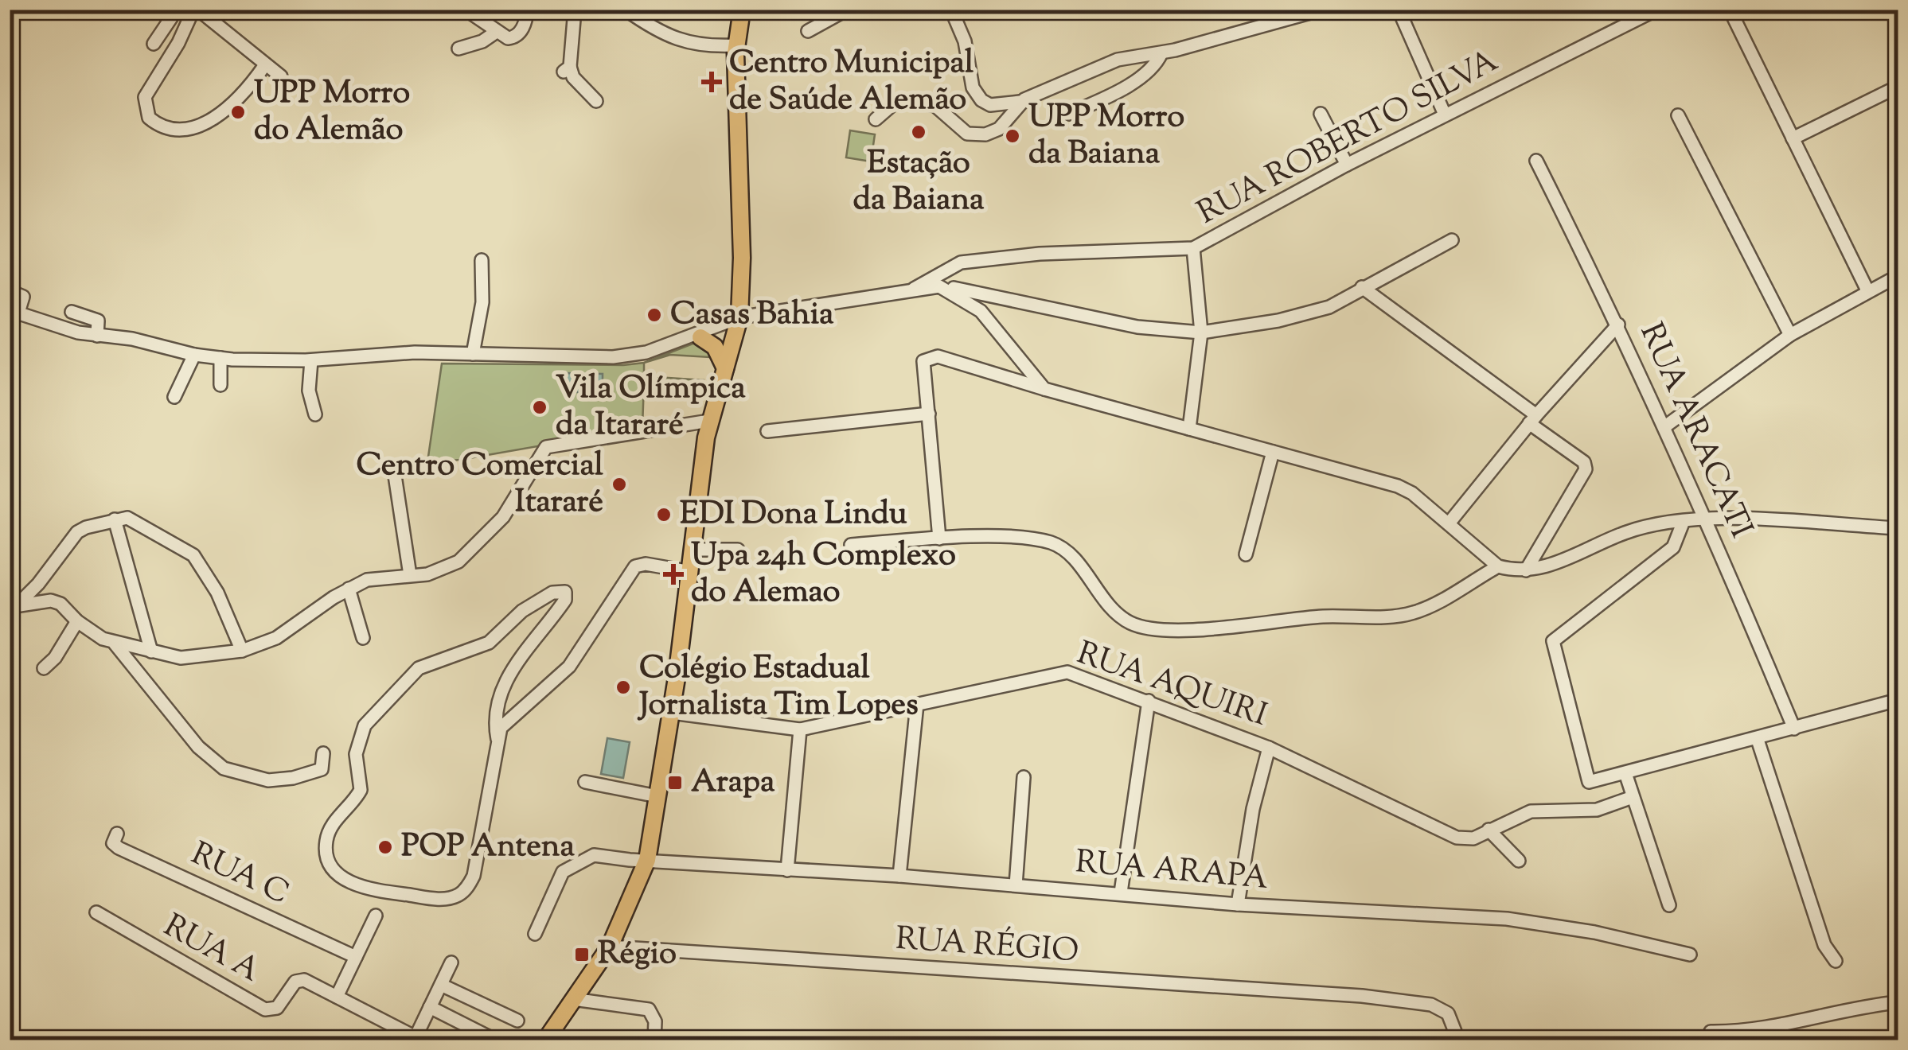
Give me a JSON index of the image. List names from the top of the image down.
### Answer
{
  "streets": {
    "street": [
      "RUA ROBERTO SILVA",
      "RUA ARACATI",
      "RUA AQUIRI",
      "RUA ARAPA",
      "RUA C",
      "RUA RÉGIO",
      "RUA A"
    ]
  },
  "places": {
    "health": ["Centro Municipal de Saúde Alemão", "Upa 24h Complexo do Alemao"],
    "other": [
      "UPP Morro do Alemão",
      "Estação da Baiana",
      "UPP Morro da Baiana",
      "Casas Bahia",
      "Vila Olímpica da Itararé",
      "Centro Comercial Itararé",
      "EDI Dona Lindu",
      "Colégio Estadual Jornalista Tim Lopes",
      "POP Antena"
    ],
    "transit": ["Arapa", "Régio"]
  }
}
